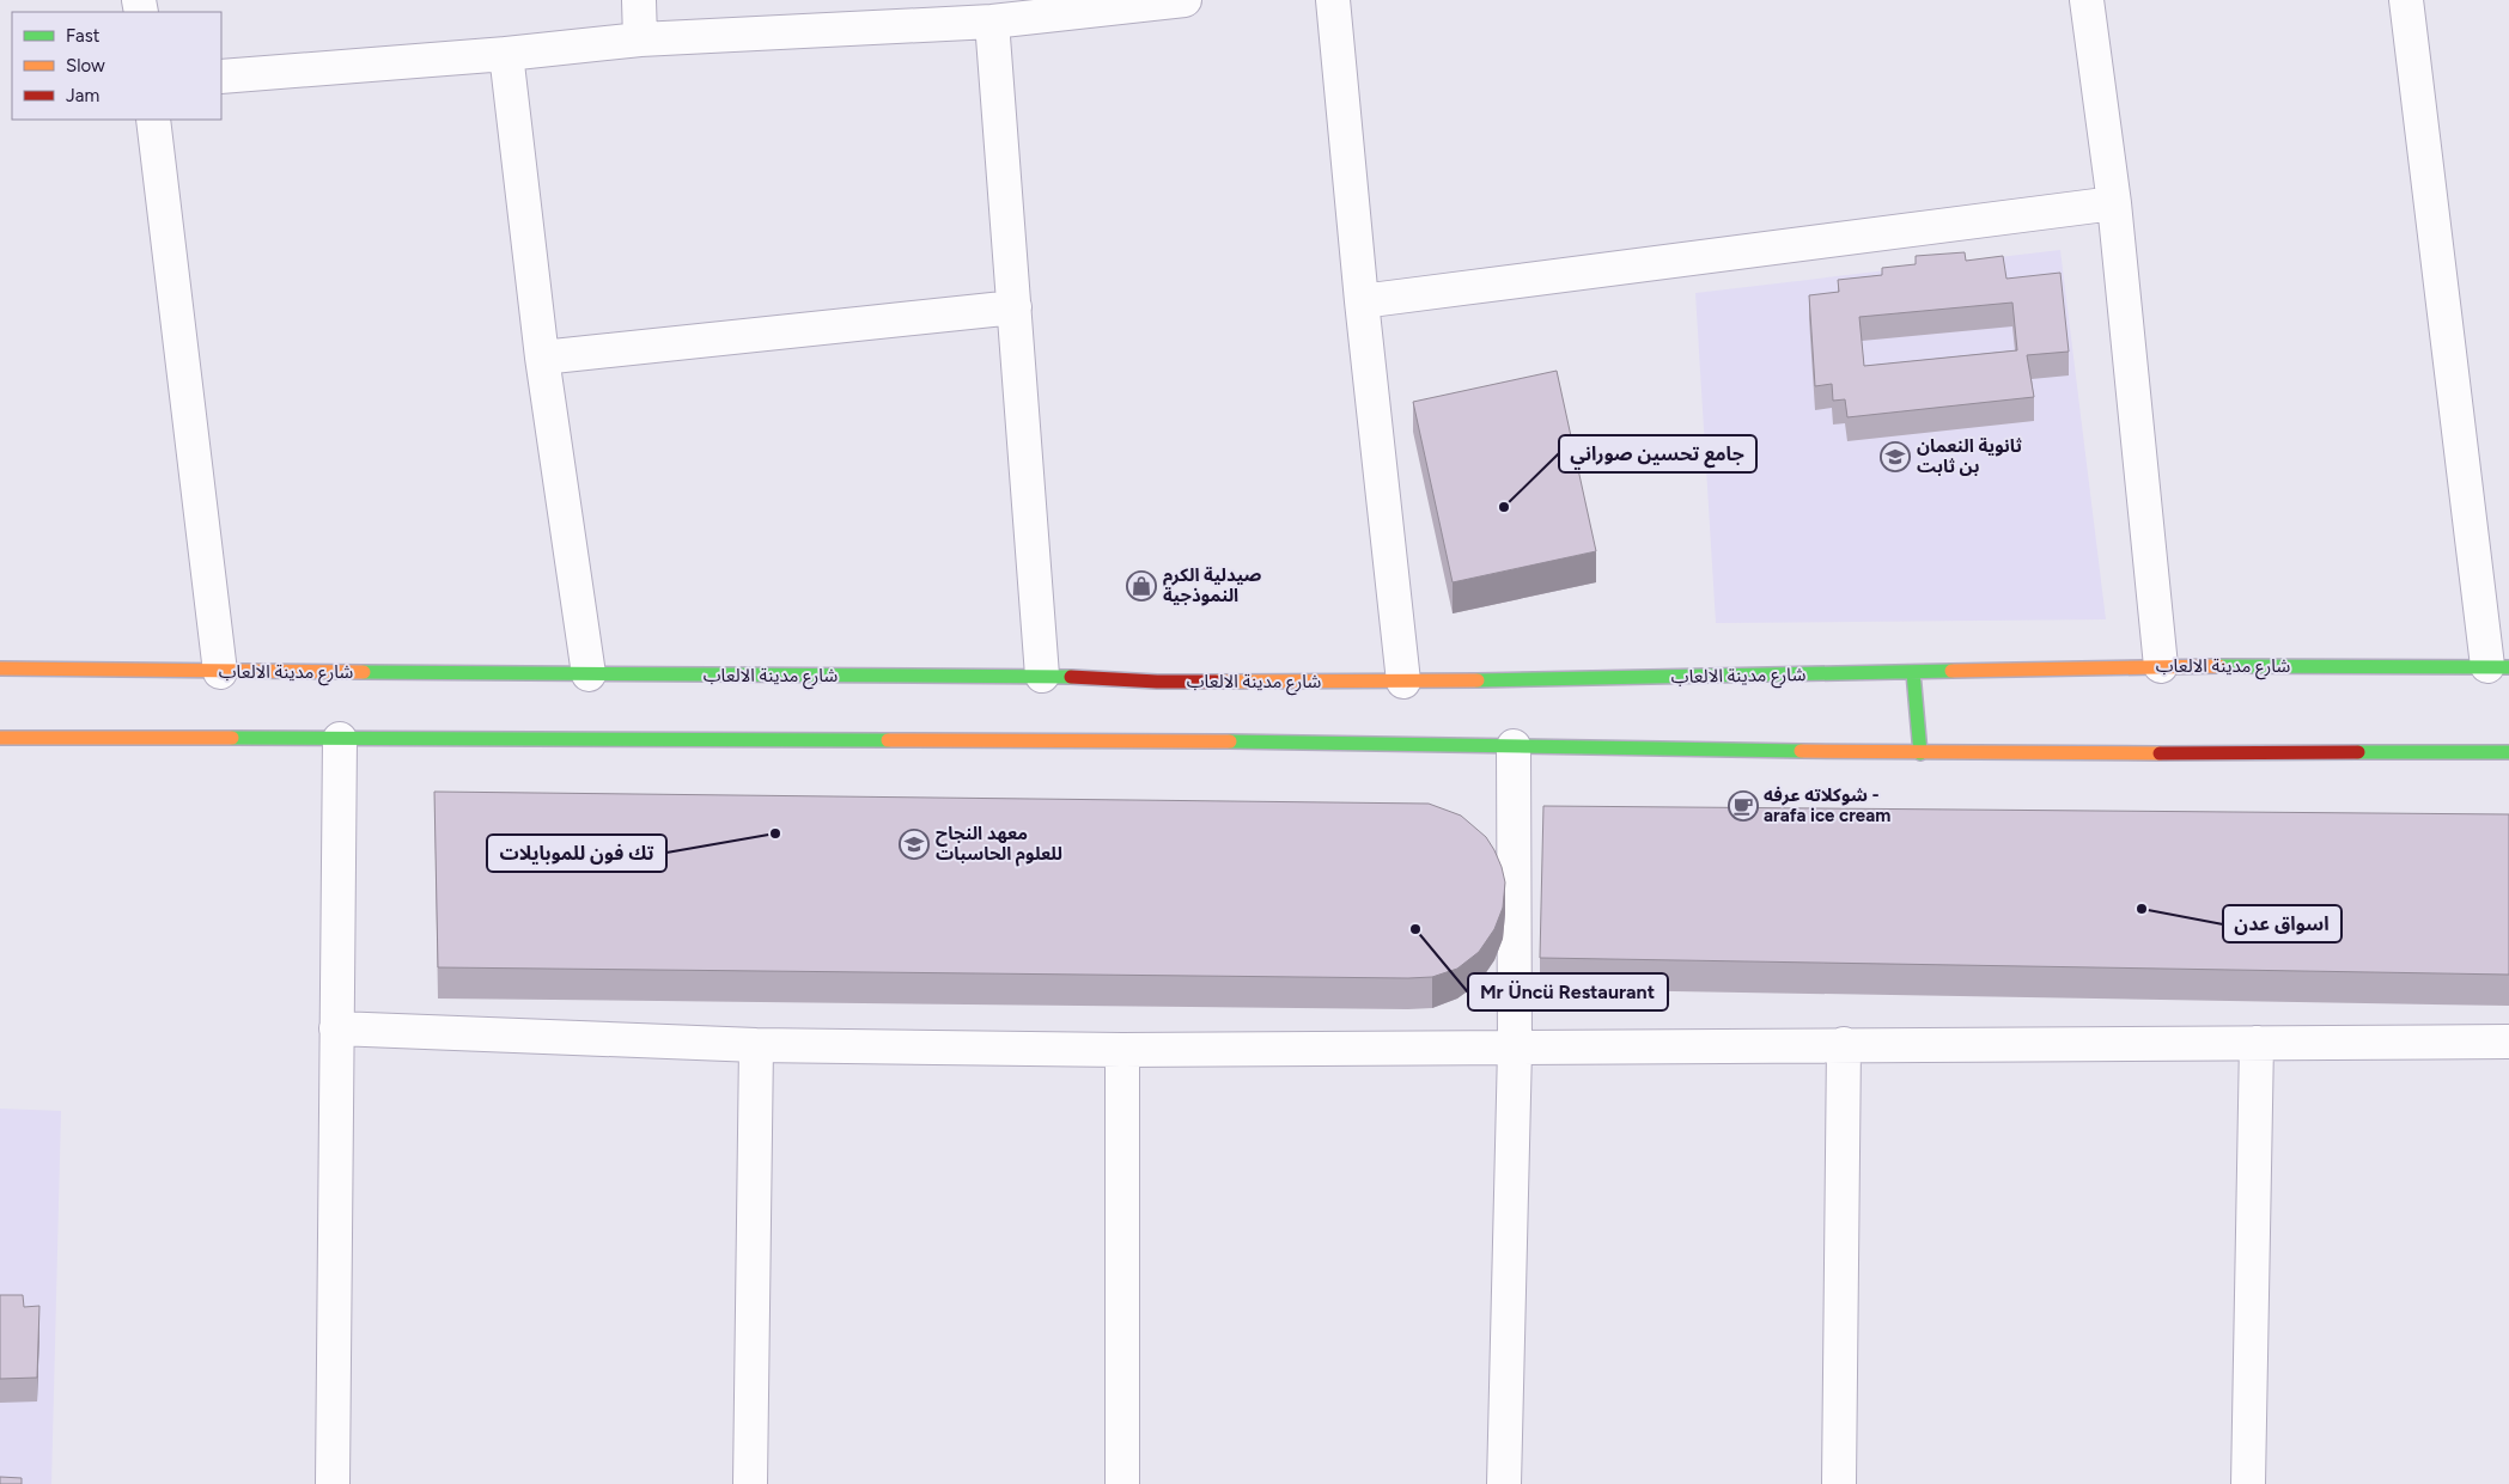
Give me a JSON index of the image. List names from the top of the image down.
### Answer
{
  "streets": {
    "main road": ["شارع مدينة الالعاب"]
  },
  "places": {
    "school or university": ["ثانوية النعمان بن ثابت", "معهد النجاح للعلوم الحاسبات"],
    "other": [
      "جامع تحسين صوراني",
      "تك فون للموبايلات",
      "اسواق عدن",
      "Mr Üncü Restaurant"
    ],
    "shop": ["صيدلية الكرم النموذجية"],
    "cafe": ["شوكلاته عرفه - arafa ice cream"]
  },
  "legend": ["Fast", "Slow", "Jam"]
}
